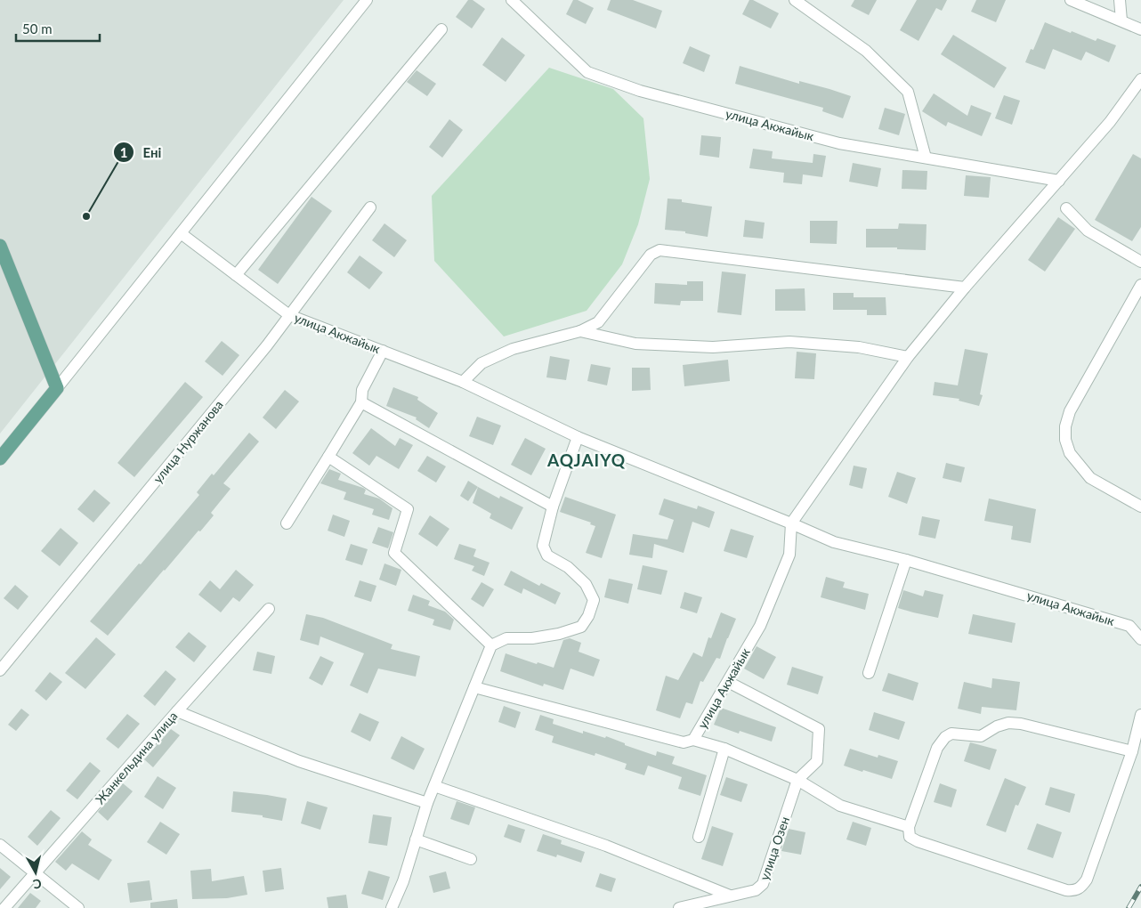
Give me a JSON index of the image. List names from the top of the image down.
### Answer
{
  "streets": {
    "street": [
      "улица Акжайык",
      "улица Нуржанова",
      "Жанкельдина улица",
      "улица Озен"
    ]
  },
  "crossings": [
    ["улица Акжайык", "улица Нуржанова"]
  ],
  "districts": ["AQJAIYQ"],
  "places": ["Ені"],
  "scale_bar": "50 m",
  "north": "bottom"
}
